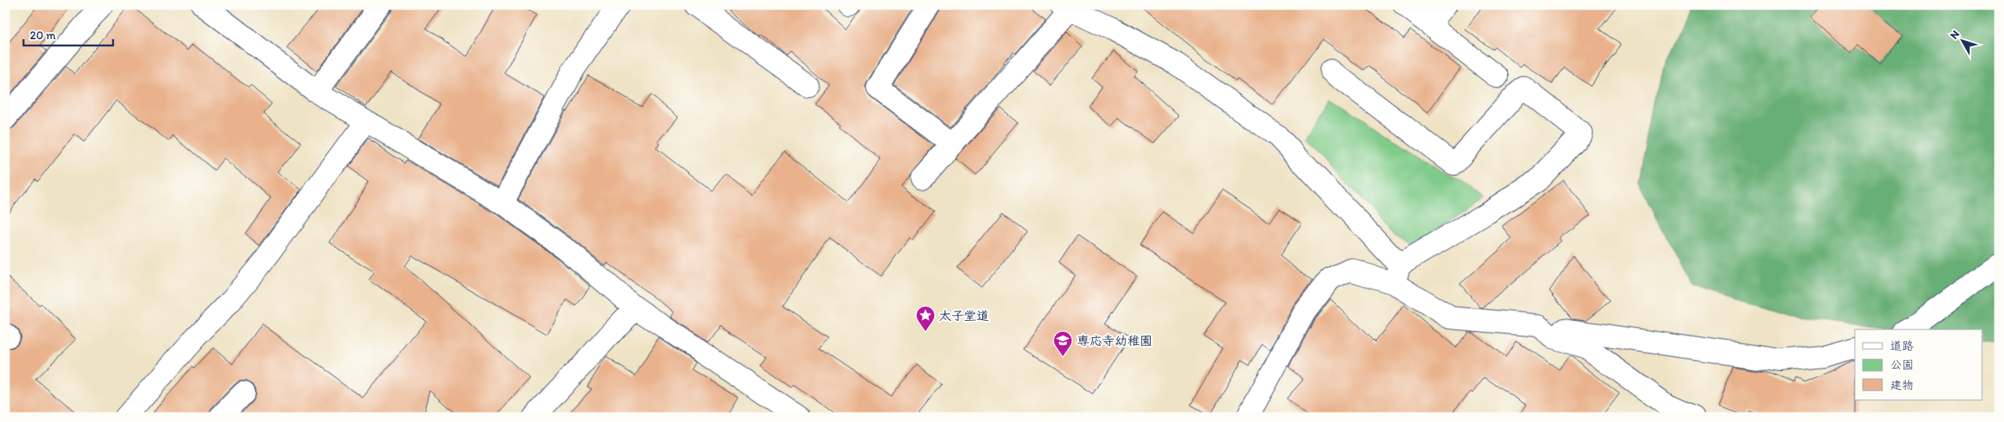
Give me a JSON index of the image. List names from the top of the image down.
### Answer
{
  "places": {
    "place": ["太子堂道"],
    "school or university": ["専応寺幼稚園"]
  },
  "legend": ["道路", "公園", "建物"],
  "scale_bar": "20 m",
  "north": "top left"
}
